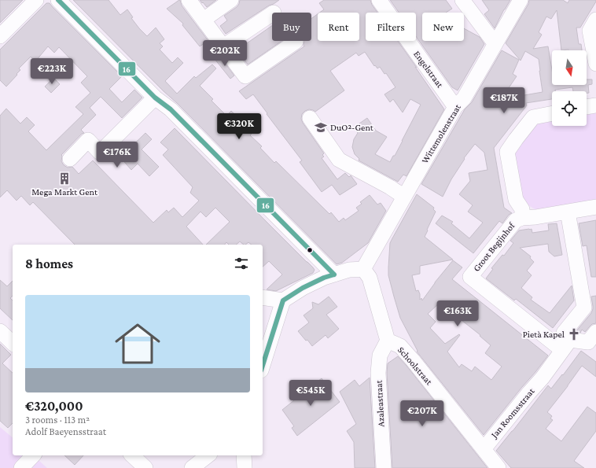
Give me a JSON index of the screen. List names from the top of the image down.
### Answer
{
  "streets": {
    "street": [
      "Engelstraat",
      "Wittemolenstraat",
      "Groot Begijnhof",
      "Schoolstraat",
      "Azaleastraat",
      "Jan Roomsstraat"
    ]
  },
  "crossings": [
    ["Engelstraat", "Wittemolenstraat"],
    ["Groot Begijnhof", "Jan Roomsstraat"],
    ["Schoolstraat", "Azaleastraat"],
    ["Schoolstraat", "Jan Roomsstraat"]
  ],
  "places": {
    "school or university": ["DuO²-Gent"],
    "building": ["Mega Markt Gent"],
    "church": ["Pietà Kapel"]
  },
  "lines": ["transit line 16"],
  "north": "bottom",
  "page": {
    "chip": [
      "Buy",
      "Rent",
      "Filters",
      "New"
    ],
    "price": [
      "€202K",
      "€223K",
      "€187K",
      "€320K",
      "€176K",
      "€163K",
      "€545K",
      "€207K"
    ],
    "heading": "8 homes",
    "list": [
      {
        "name": "€320,000",
        "note": "3 rooms · 113 m² · Adolf Baeyensstraat"
      }
    ]
  }
}
